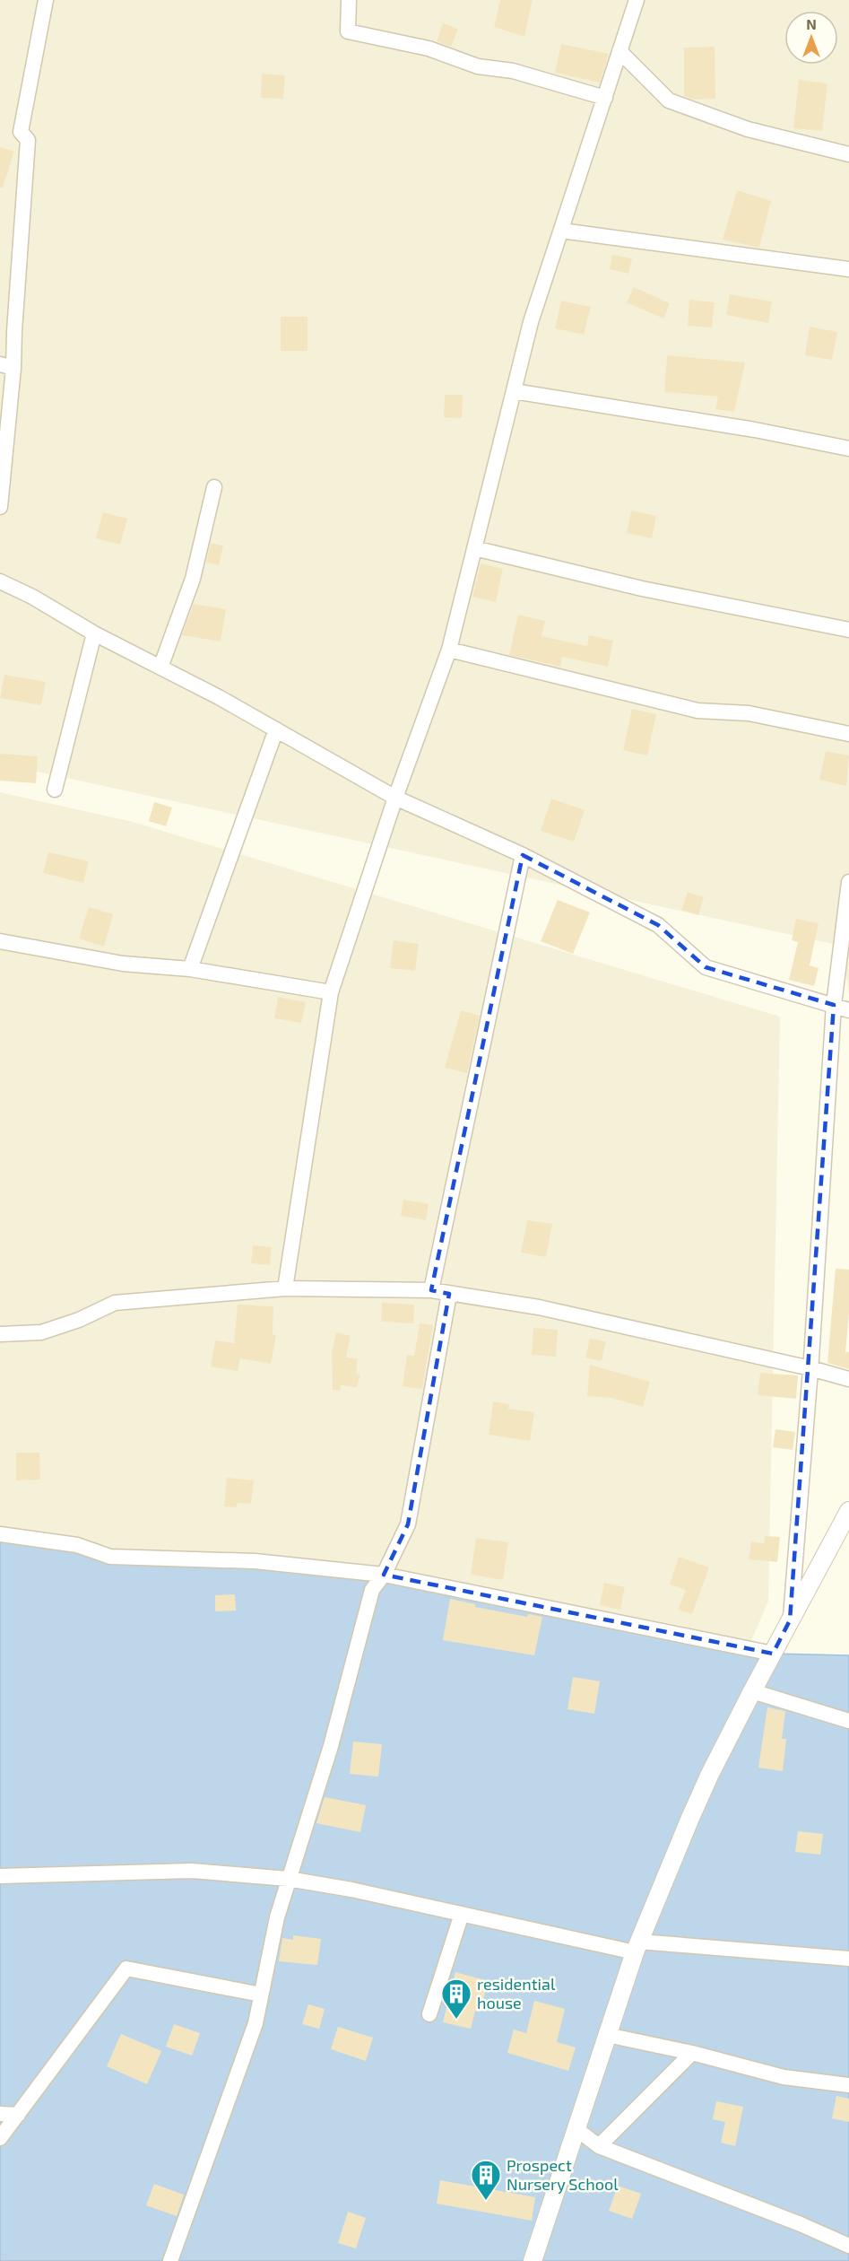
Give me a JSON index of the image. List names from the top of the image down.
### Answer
{
  "places": {
    "building": ["residential house", "Prospect Nursery School"]
  },
  "north": "top"
}
